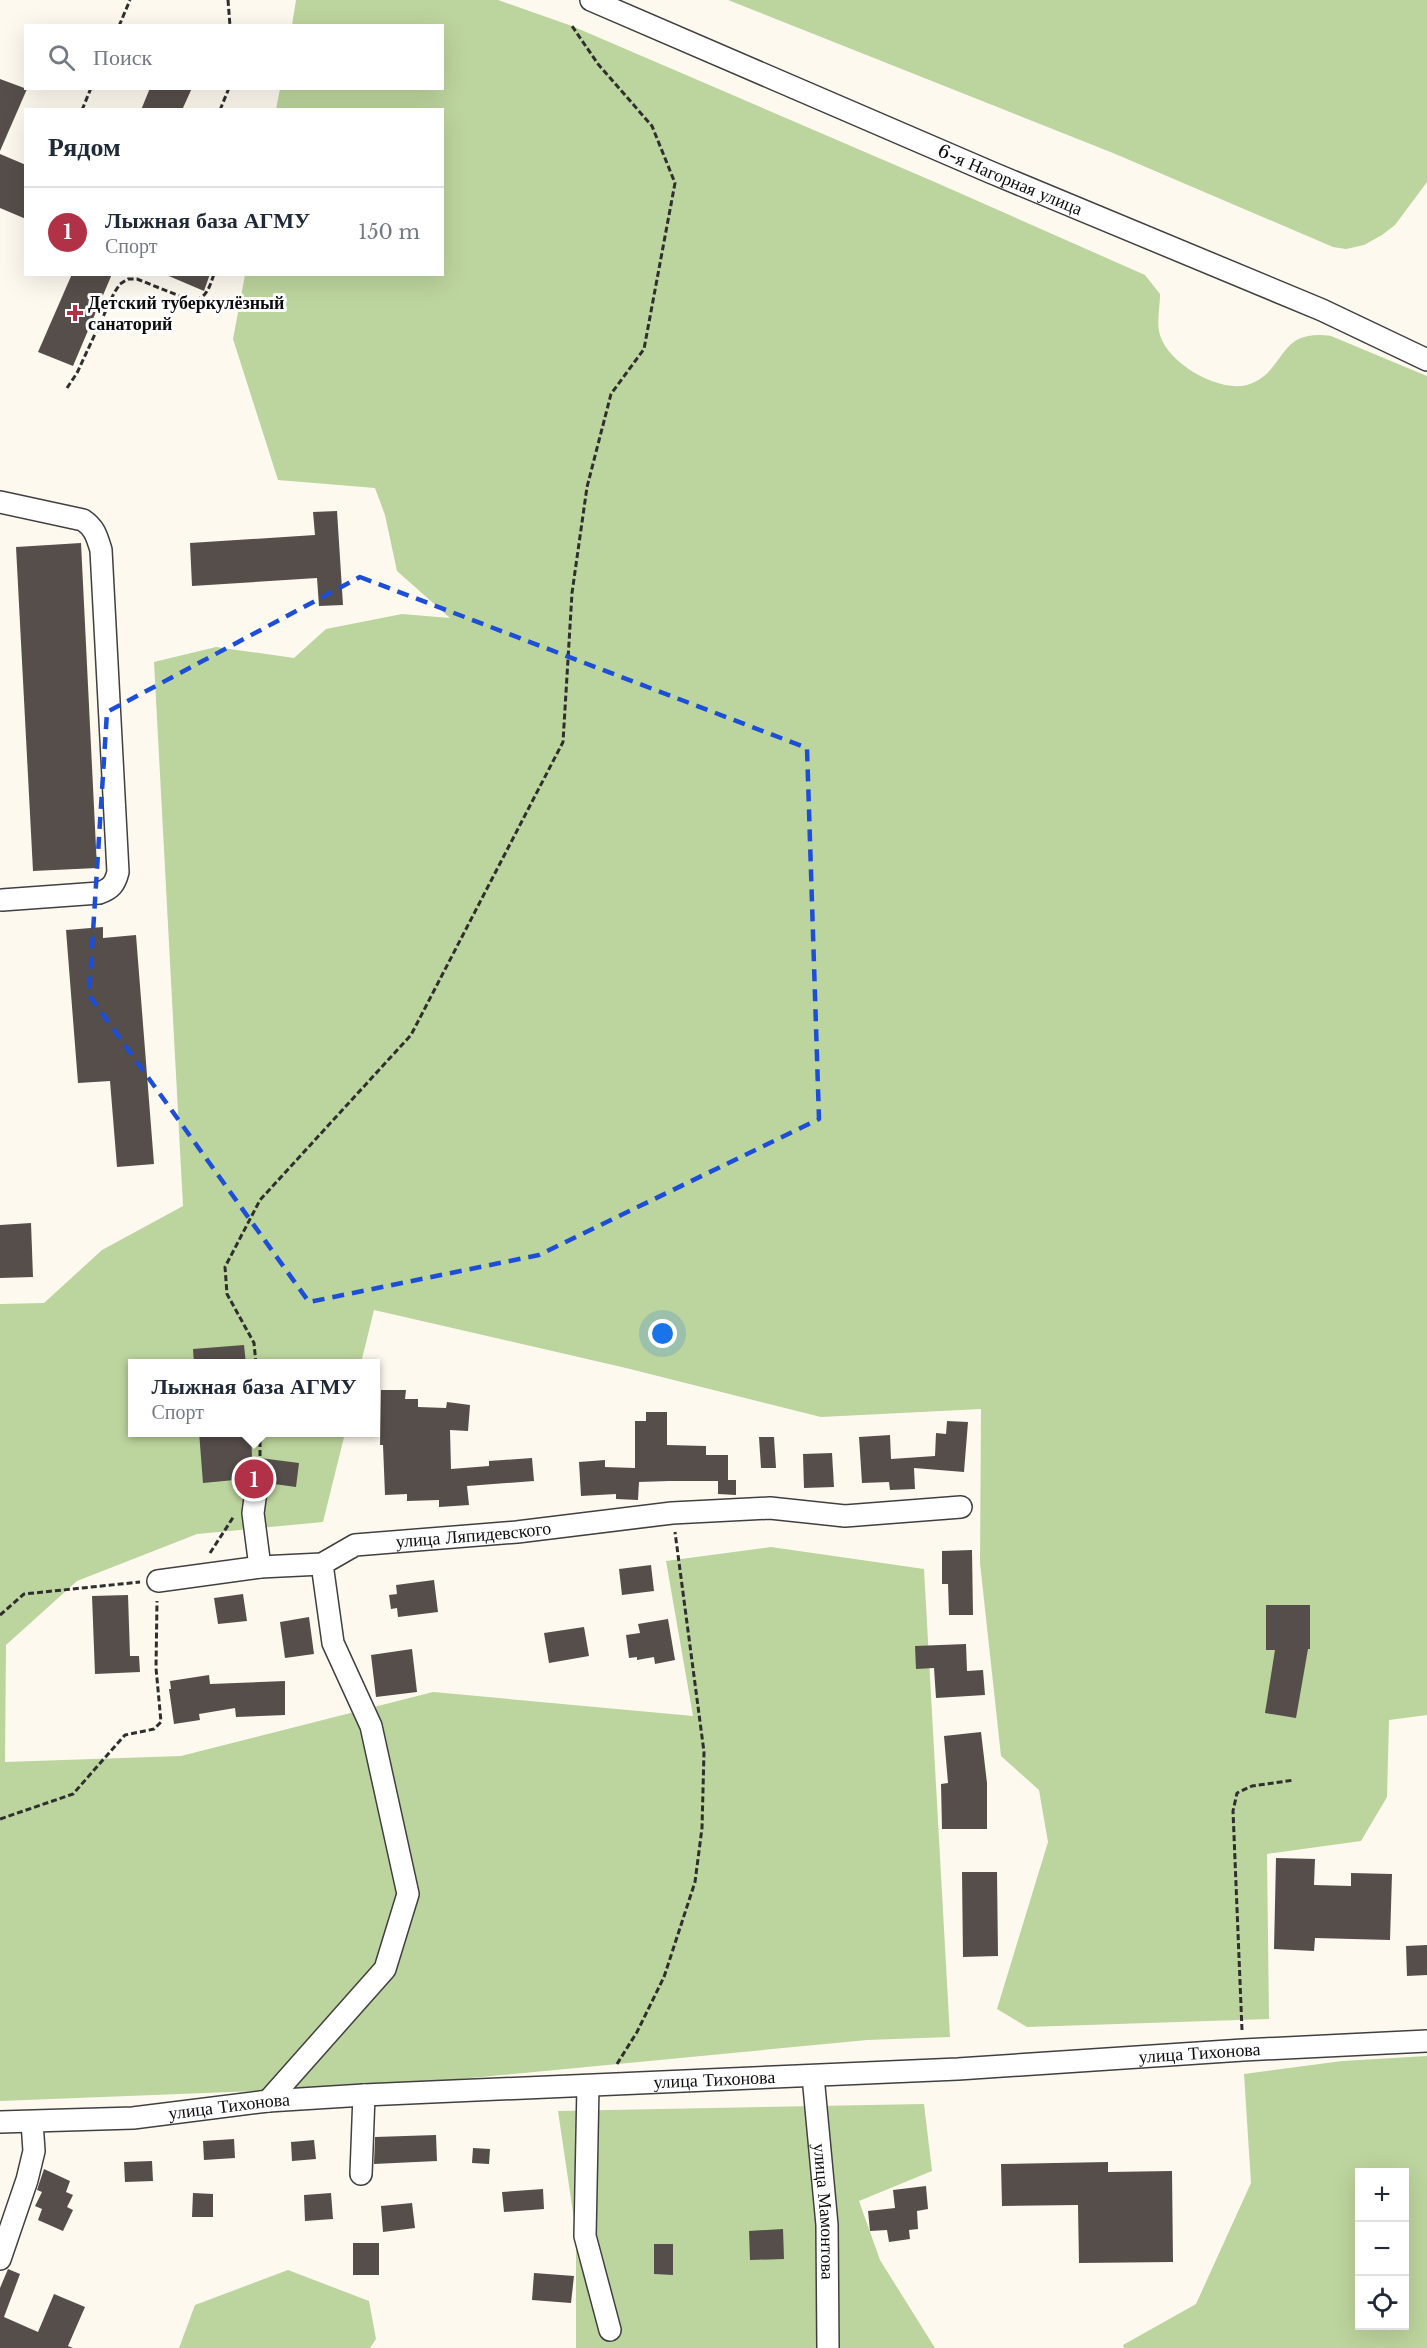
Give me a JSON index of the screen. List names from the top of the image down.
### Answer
{
  "streets": {
    "street": [
      "6-я Нагорная улица",
      "улица Ляпидевского",
      "улица Тихонова",
      "улица Мамонтова"
    ]
  },
  "crossings": [
    ["улица Тихонова", "улица Мамонтова"]
  ],
  "places": {
    "health": ["Детский туберкулёзный санаторий"]
  },
  "page": {
    "search": "Поиск",
    "heading": "Рядом",
    "list": [
      {
        "mark": "1",
        "name": "Лыжная база АГМУ",
        "note": "Спорт",
        "value": "150 m"
      }
    ],
    "popup": ["Лыжная база АГМУ", "Спорт"],
    "pins": "1",
    "map_buttons": ["+", "−"]
  }
}
